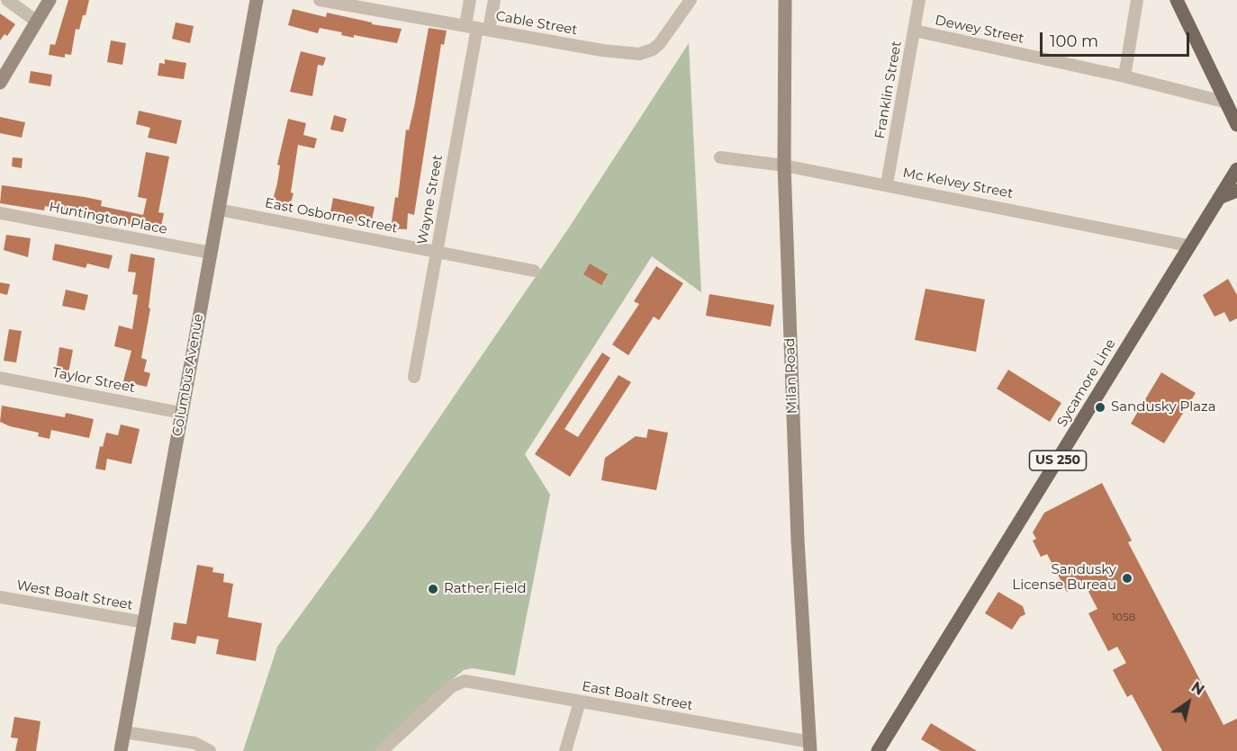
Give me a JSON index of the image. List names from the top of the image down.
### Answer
{
  "streets": {
    "main road": ["Sycamore Line", "US 250"],
    "street": [
      "Cable Street",
      "Dewey Street",
      "Franklin Street",
      "Mc Kelvey Street",
      "Wayne Street",
      "East Osborne Street",
      "Huntington Place",
      "Columbus Avenue",
      "Milan Road",
      "Taylor Street",
      "West Boalt Street",
      "East Boalt Street"
    ]
  },
  "crossings": [
    ["Cable Street", "Wayne Street"],
    ["Dewey Street", "Franklin Street"],
    ["Franklin Street", "Mc Kelvey Street"],
    ["Mc Kelvey Street", "Milan Road"],
    ["Mc Kelvey Street", "Sycamore Line"],
    ["Wayne Street", "East Osborne Street"],
    ["East Osborne Street", "Columbus Avenue"],
    ["Huntington Place", "Columbus Avenue"],
    ["Columbus Avenue", "Taylor Street"],
    ["Columbus Avenue", "West Boalt Street"],
    ["Milan Road", "East Boalt Street"]
  ],
  "places": ["Sandusky Plaza", "Sandusky License Bureau", "Rather Field"],
  "house_numbers": ["1058"],
  "scale_bar": "100 m",
  "north": "top right"
}
